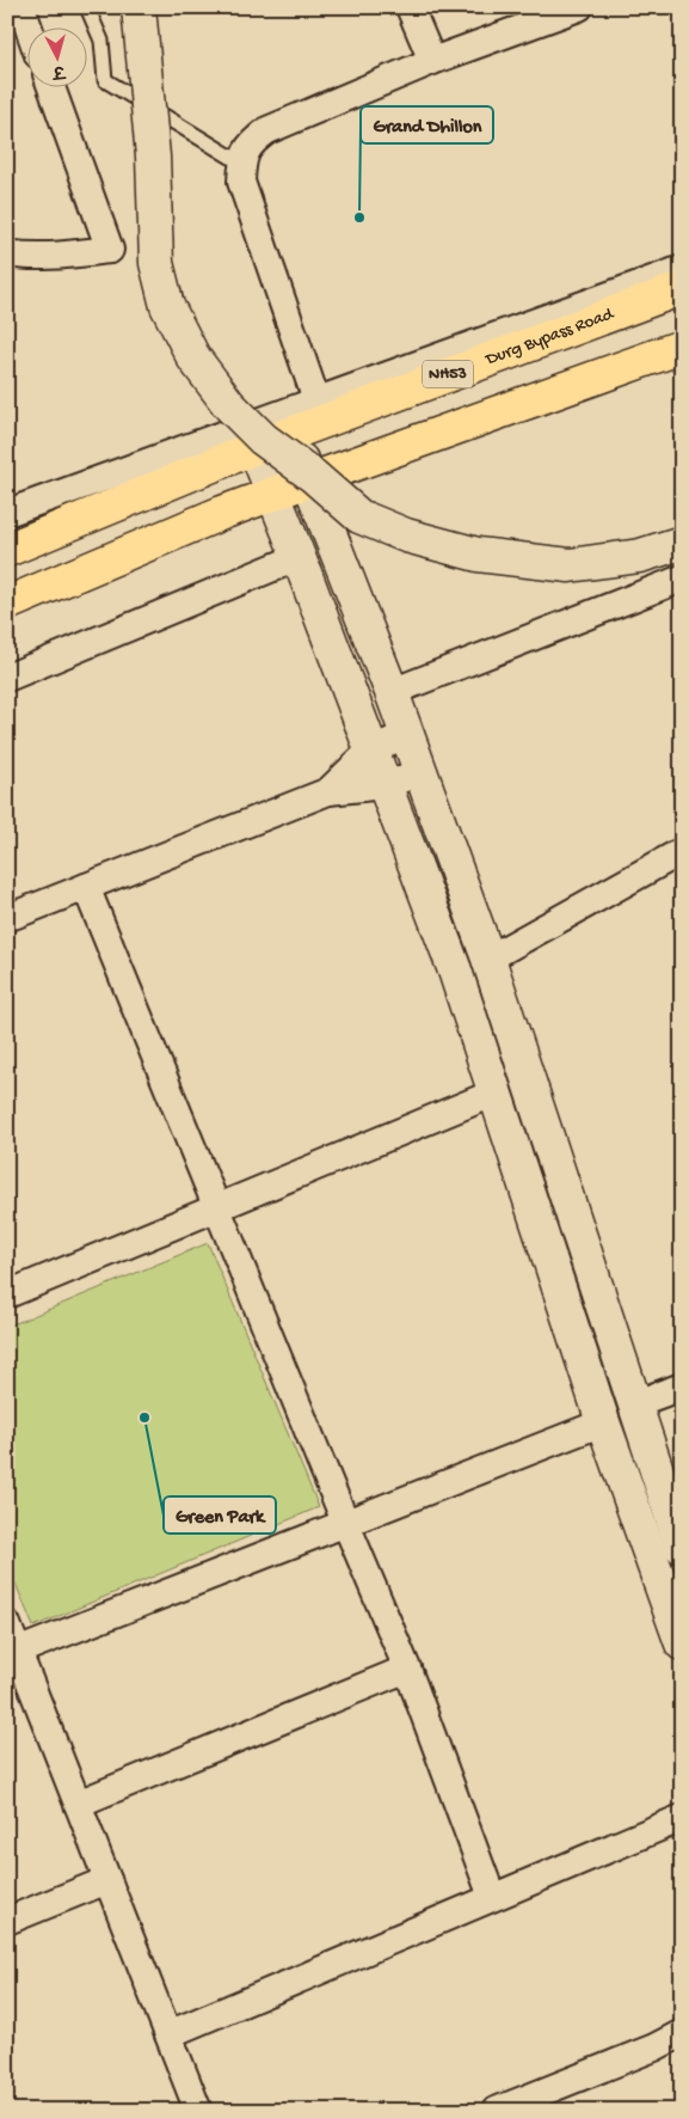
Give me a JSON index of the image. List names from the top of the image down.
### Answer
{
  "streets": {
    "highway": ["Durg Bypass Road", "NH53"]
  },
  "places": ["Grand Dhillon", "Green Park"],
  "north": "bottom"
}
